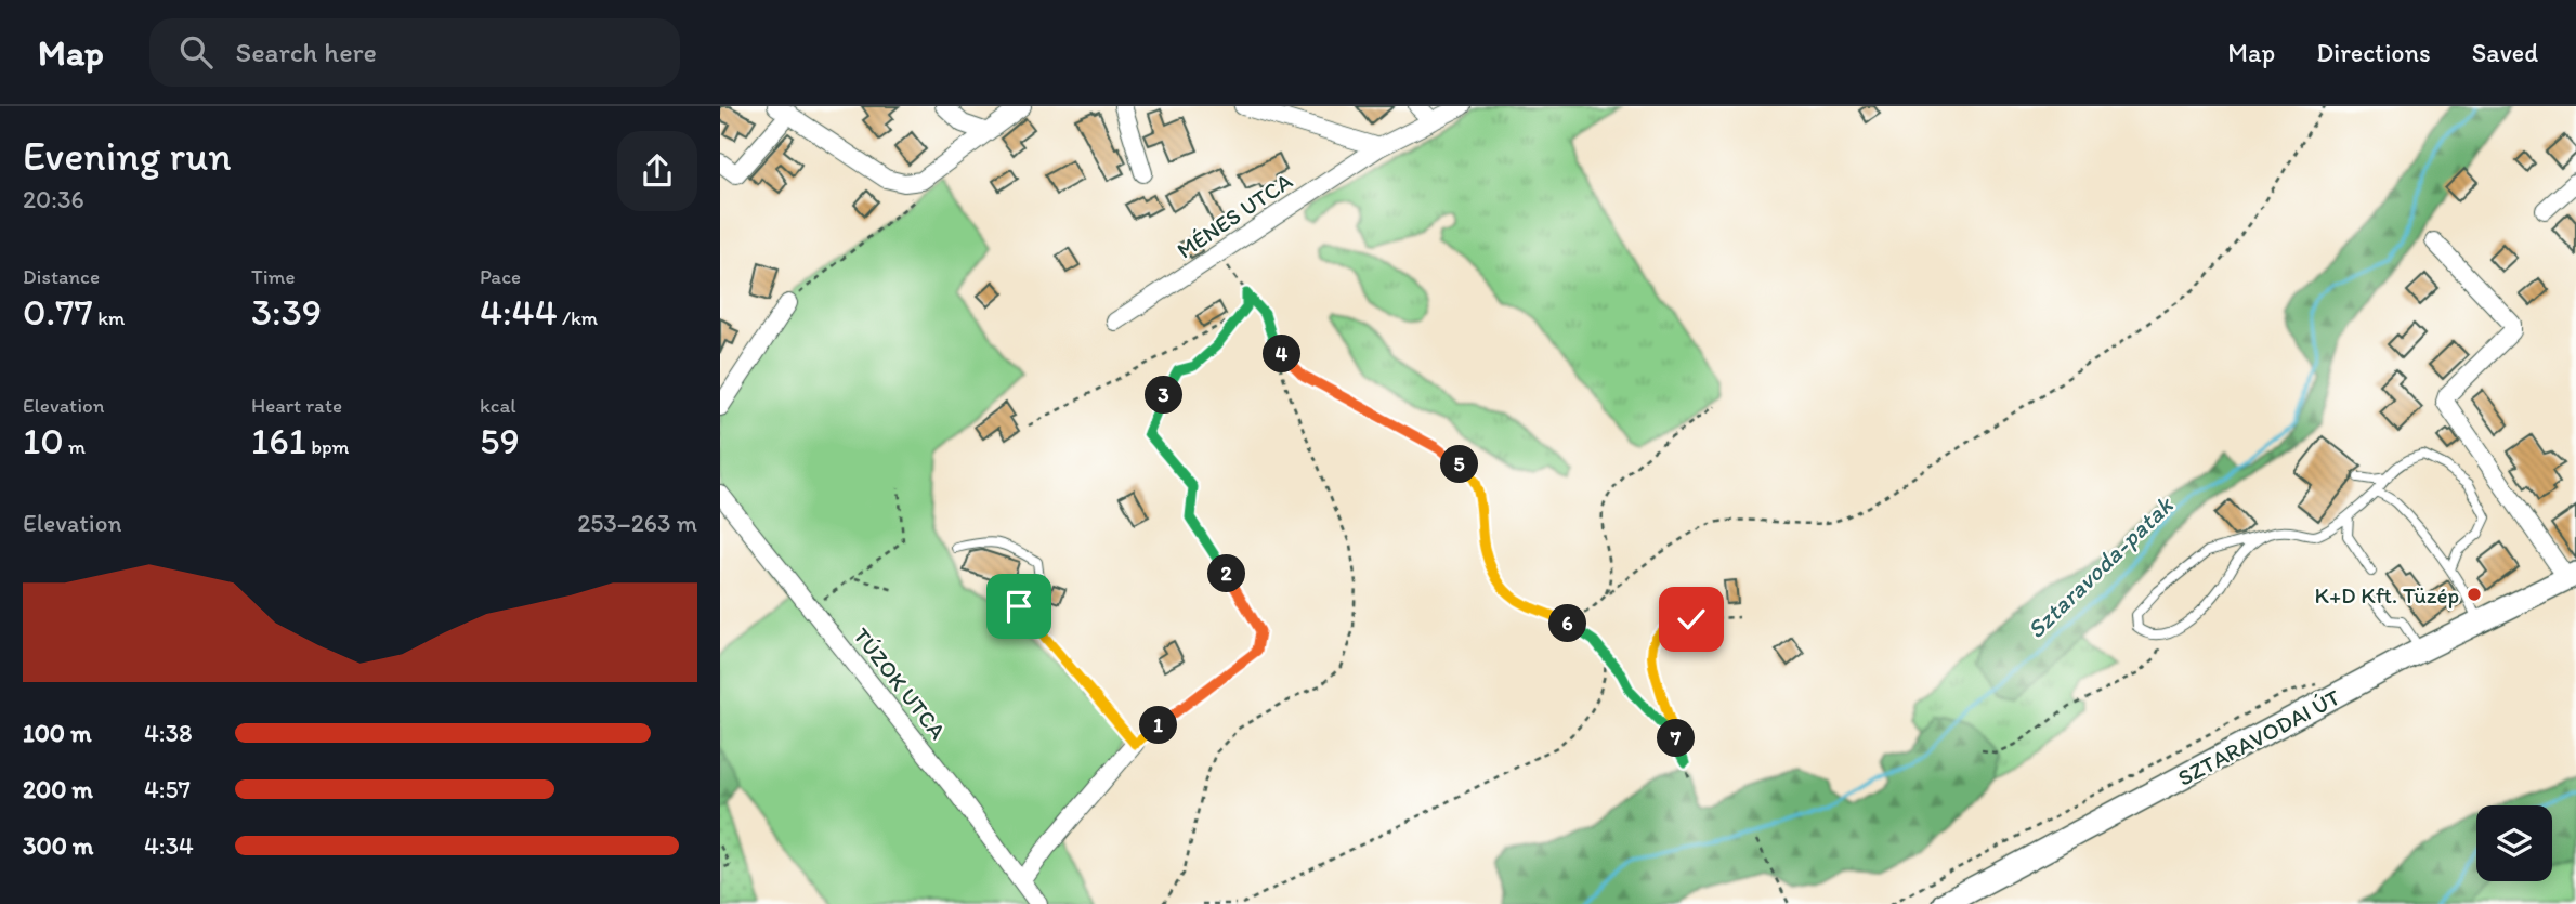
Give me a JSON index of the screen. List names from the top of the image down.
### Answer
{
  "streets": {
    "street": ["MÉNES UTCA", "TÚZOK UTCA", "SZTARAVODAI ÚT"]
  },
  "water": ["Sztaravoda-patak"],
  "places": ["K+D Kft. Tüzép"],
  "page": {
    "header": "Map",
    "search": "Search here",
    "nav": ["Map", "Directions", "Saved"],
    "heading": ["Evening run", "20:36"],
    "stats": [
      ["Distance", "0.77 km"],
      ["Time", "3:39"],
      ["Pace", "4:44 /km"],
      ["Elevation", "10 m"],
      ["Heart rate", "161 bpm"],
      ["kcal", "59"]
    ],
    "pins": [
      "4",
      "3",
      "5",
      "2",
      "6",
      "1",
      "7"
    ],
    "chart": ["Elevation", "253–263 m"],
    "list": [
      {
        "name": "100 m",
        "note": "4:38"
      },
      {
        "name": "200 m",
        "note": "4:57"
      },
      {
        "name": "300 m",
        "note": "4:34"
      }
    ]
  }
}
